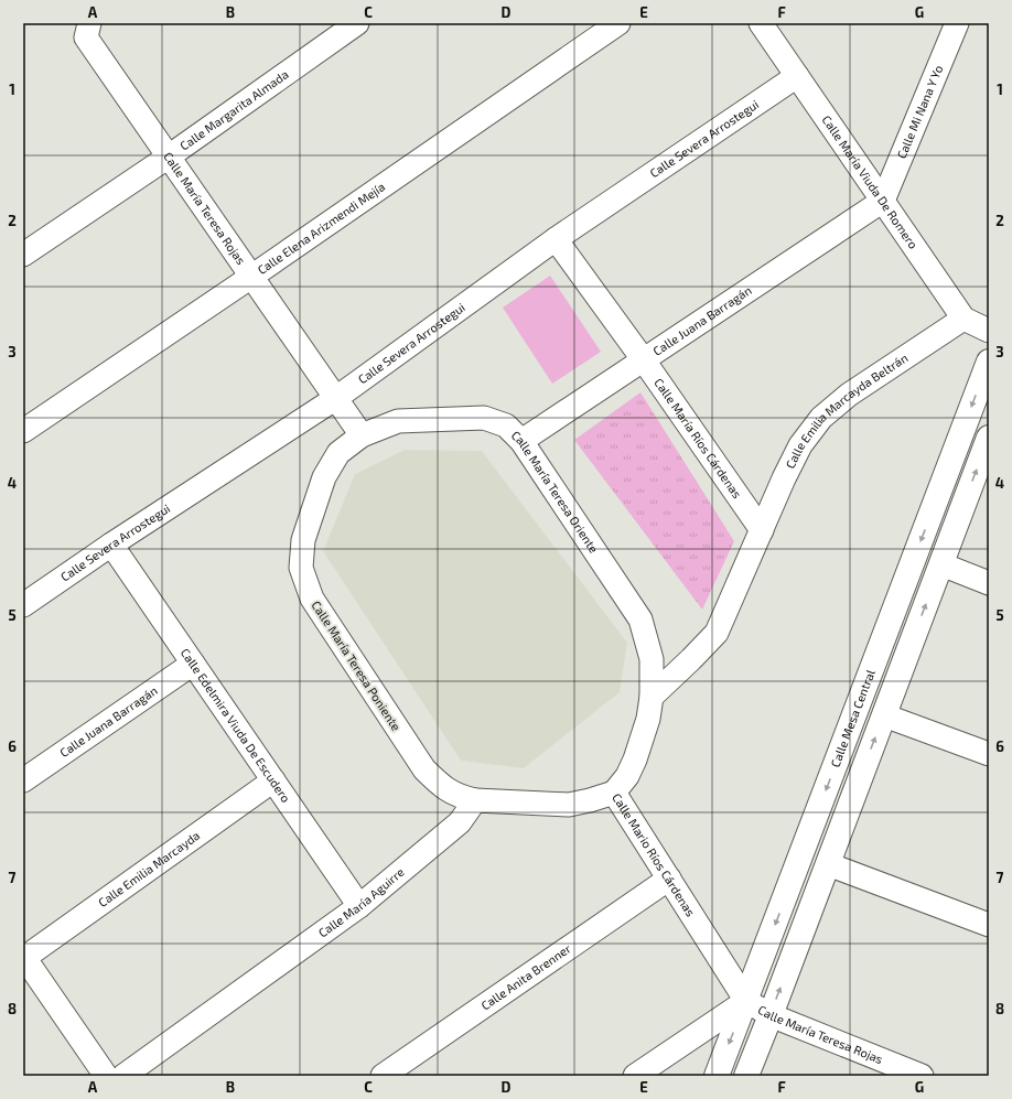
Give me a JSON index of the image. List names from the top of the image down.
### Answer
{
  "streets": {
    "main road": ["Calle Mesa Central"],
    "street": [
      "Calle Margarita Almada",
      "Calle Mi Nana Y Yo",
      "Calle Severa Arrostegui",
      "Calle María Viuda De Romero",
      "Calle María Teresa Rojas",
      "Calle Elena Arizmendi Mejía",
      "Calle Juana Barragán",
      "Calle Emilia Marcayda Beltrán",
      "Calle María Ríos Cárdenas",
      "Calle María Teresa Oriente",
      "Calle María Teresa Poniente",
      "Calle Edelmira Viuda De Escudero",
      "Calle Mario Ríos Cárdenas",
      "Calle Emilia Marcayda",
      "Calle María Aguirre",
      "Calle Anita Brenner"
    ]
  },
  "crossings": [
    ["Calle Margarita Almada", "Calle María Teresa Rojas"],
    ["Calle Mi Nana Y Yo", "Calle María Viuda De Romero"],
    ["Calle Mi Nana Y Yo", "Calle Juana Barragán"],
    ["Calle Severa Arrostegui", "Calle María Viuda De Romero"],
    ["Calle Severa Arrostegui", "Calle María Teresa Rojas"],
    ["Calle Severa Arrostegui", "Calle María Ríos Cárdenas"],
    ["Calle Severa Arrostegui", "Calle Edelmira Viuda De Escudero"],
    ["Calle María Viuda De Romero", "Calle Juana Barragán"],
    ["Calle María Viuda De Romero", "Calle Emilia Marcayda Beltrán"],
    ["Calle María Teresa Rojas", "Calle Elena Arizmendi Mejía"],
    ["Calle María Teresa Rojas", "Calle María Teresa Oriente"],
    ["Calle María Teresa Rojas", "Calle María Teresa Poniente"],
    ["Calle María Teresa Rojas", "Calle Mesa Central"],
    ["Calle María Teresa Rojas", "Calle Mario Ríos Cárdenas"],
    ["Calle Juana Barragán", "Calle María Ríos Cárdenas"],
    ["Calle Juana Barragán", "Calle María Teresa Oriente"],
    ["Calle Juana Barragán", "Calle Edelmira Viuda De Escudero"],
    ["Calle Emilia Marcayda Beltrán", "Calle María Ríos Cárdenas"],
    ["Calle María Teresa Oriente", "Calle María Teresa Poniente"],
    ["Calle María Teresa Oriente", "Calle Mario Ríos Cárdenas"],
    ["Calle María Teresa Poniente", "Calle María Aguirre"],
    ["Calle Mesa Central", "Calle Mario Ríos Cárdenas"],
    ["Calle Edelmira Viuda De Escudero", "Calle Emilia Marcayda"],
    ["Calle Edelmira Viuda De Escudero", "Calle María Aguirre"],
    ["Calle Mario Ríos Cárdenas", "Calle Anita Brenner"]
  ],
  "grid": {
    "columns": [
      "A",
      "B",
      "C",
      "D",
      "E",
      "F",
      "G"
    ],
    "rows": [
      "1",
      "2",
      "3",
      "4",
      "5",
      "6",
      "7",
      "8"
    ]
  }
}
